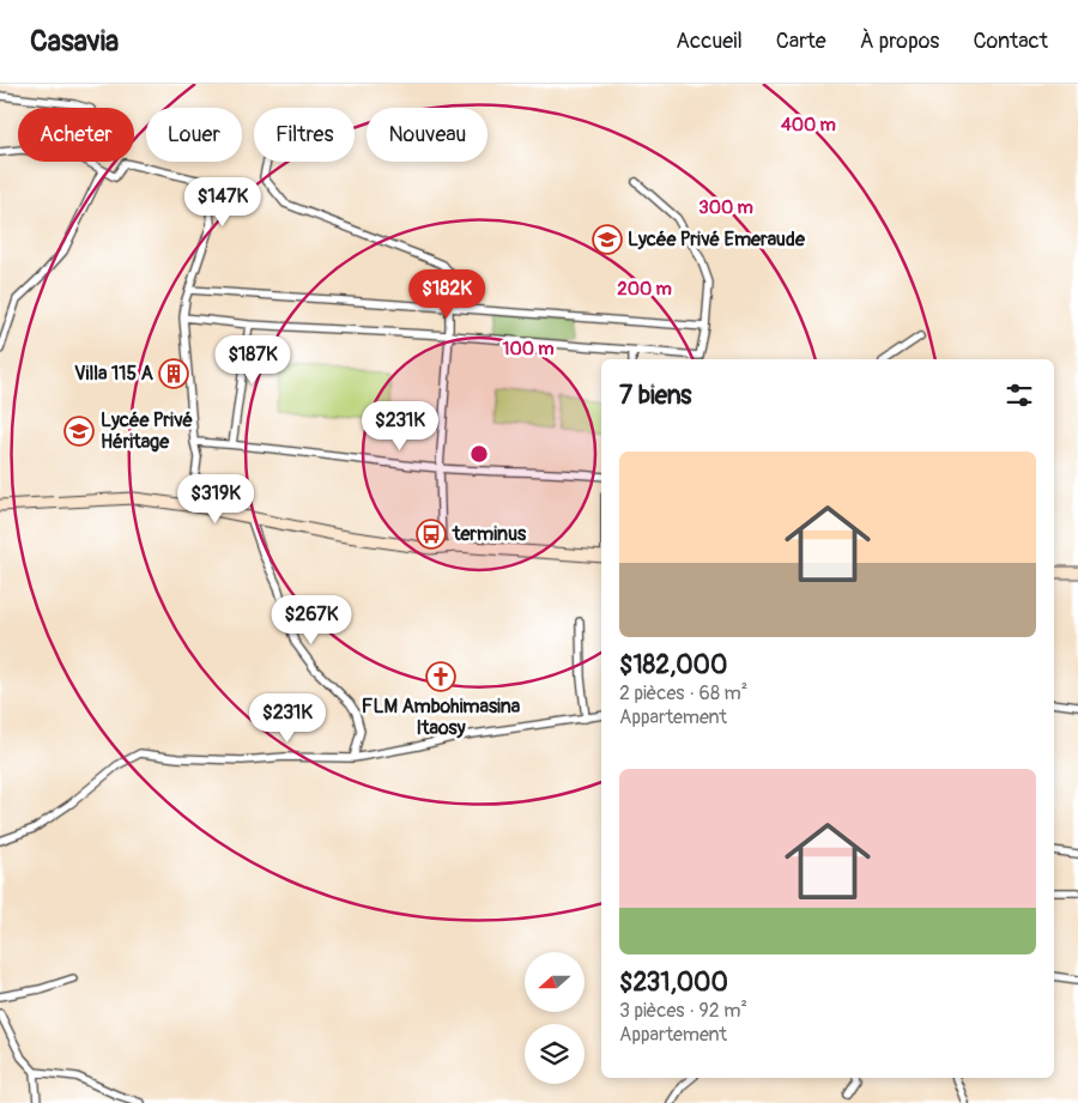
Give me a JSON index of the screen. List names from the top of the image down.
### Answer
{
  "places": {
    "school or university": ["Lycée Privé Emeraude", "Lycée Privé Héritage"],
    "building": ["Villa 115 A"],
    "bus stop": ["terminus"],
    "church": ["FLM Ambohimasina Itaosy"]
  },
  "north": "left",
  "page": {
    "header": "Casavia",
    "nav": [
      "Accueil",
      "Carte",
      "À propos",
      "Contact"
    ],
    "chip": [
      "Acheter",
      "Louer",
      "Filtres",
      "Nouveau"
    ],
    "price": [
      "$147K",
      "$182K",
      "$187K",
      "$231K",
      "$319K",
      "$267K",
      "$231K"
    ],
    "heading": "7 biens",
    "list": [
      {
        "name": "$182,000",
        "note": "2 pièces · 68 m² · Appartement"
      },
      {
        "name": "$231,000",
        "note": "3 pièces · 92 m² · Appartement"
      }
    ]
  },
  "rings": [
    "400 m",
    "300 m",
    "200 m",
    "100 m"
  ]
}
